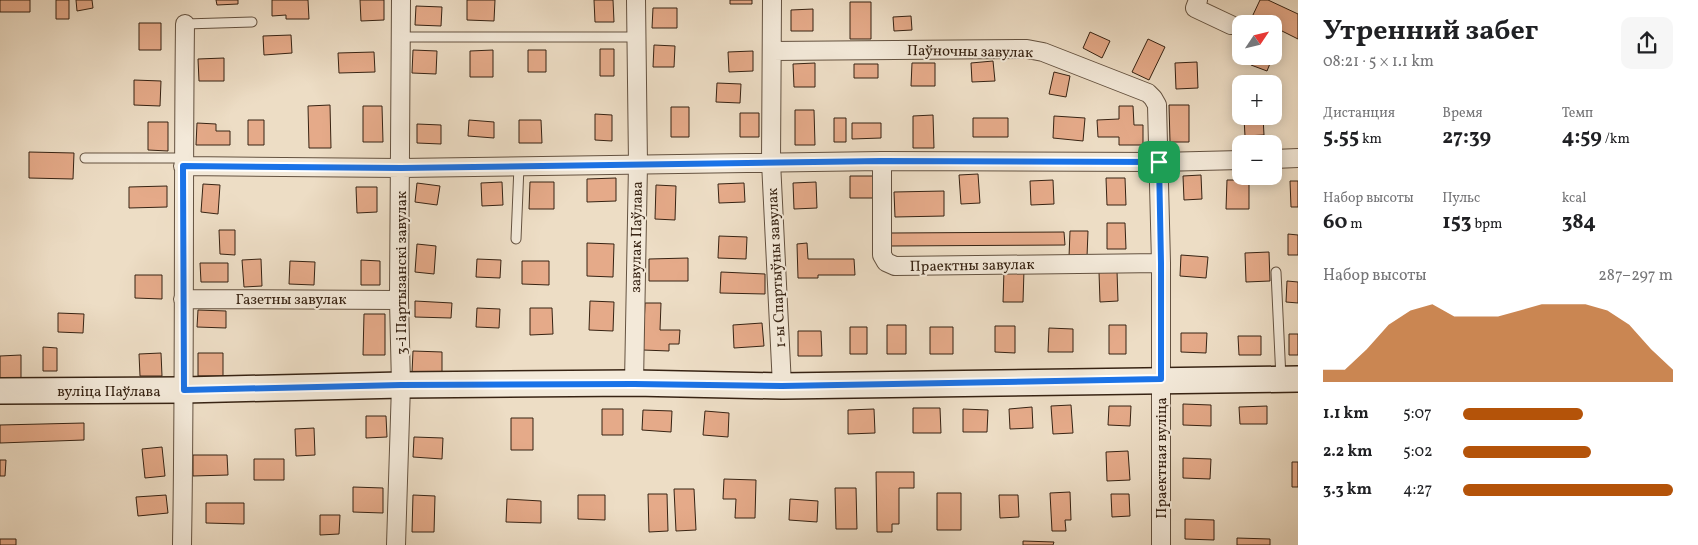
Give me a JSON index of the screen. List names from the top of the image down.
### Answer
{
  "streets": {
    "street": [
      "Паўночны завулак",
      "завулак Паўлава",
      "Праектны завулак",
      "1-ы Спартыўны завулак",
      "3-і Партызанскі завулак",
      "Газетны завулак",
      "вуліца Паўлава",
      "Праектная вуліца"
    ]
  },
  "crossings": [
    ["Паўночны завулак", "1-ы Спартыўны завулак"],
    ["Паўночны завулак", "Праектная вуліца"],
    ["завулак Паўлава", "вуліца Паўлава"],
    ["Праектны завулак", "Праектная вуліца"],
    ["1-ы Спартыўны завулак", "вуліца Паўлава"],
    ["3-і Партызанскі завулак", "Газетны завулак"],
    ["3-і Партызанскі завулак", "вуліца Паўлава"],
    ["вуліца Паўлава", "Праектная вуліца"]
  ],
  "north": "top right",
  "page": {
    "heading": ["Утренний забег", "08:21 · 5 × 1.1 km"],
    "map_buttons": ["+", "−"],
    "stats": [
      ["Дистанция", "5.55 km"],
      ["Время", "27:39"],
      ["Темп", "4:59 /km"],
      ["Набор высоты", "60 m"],
      ["Пульс", "153 bpm"],
      ["kcal", "384"]
    ],
    "chart": ["Набор высоты", "287–297 m"],
    "list": [
      {
        "name": "1.1 km",
        "note": "5:07"
      },
      {
        "name": "2.2 km",
        "note": "5:02"
      },
      {
        "name": "3.3 km",
        "note": "4:27"
      }
    ]
  }
}
